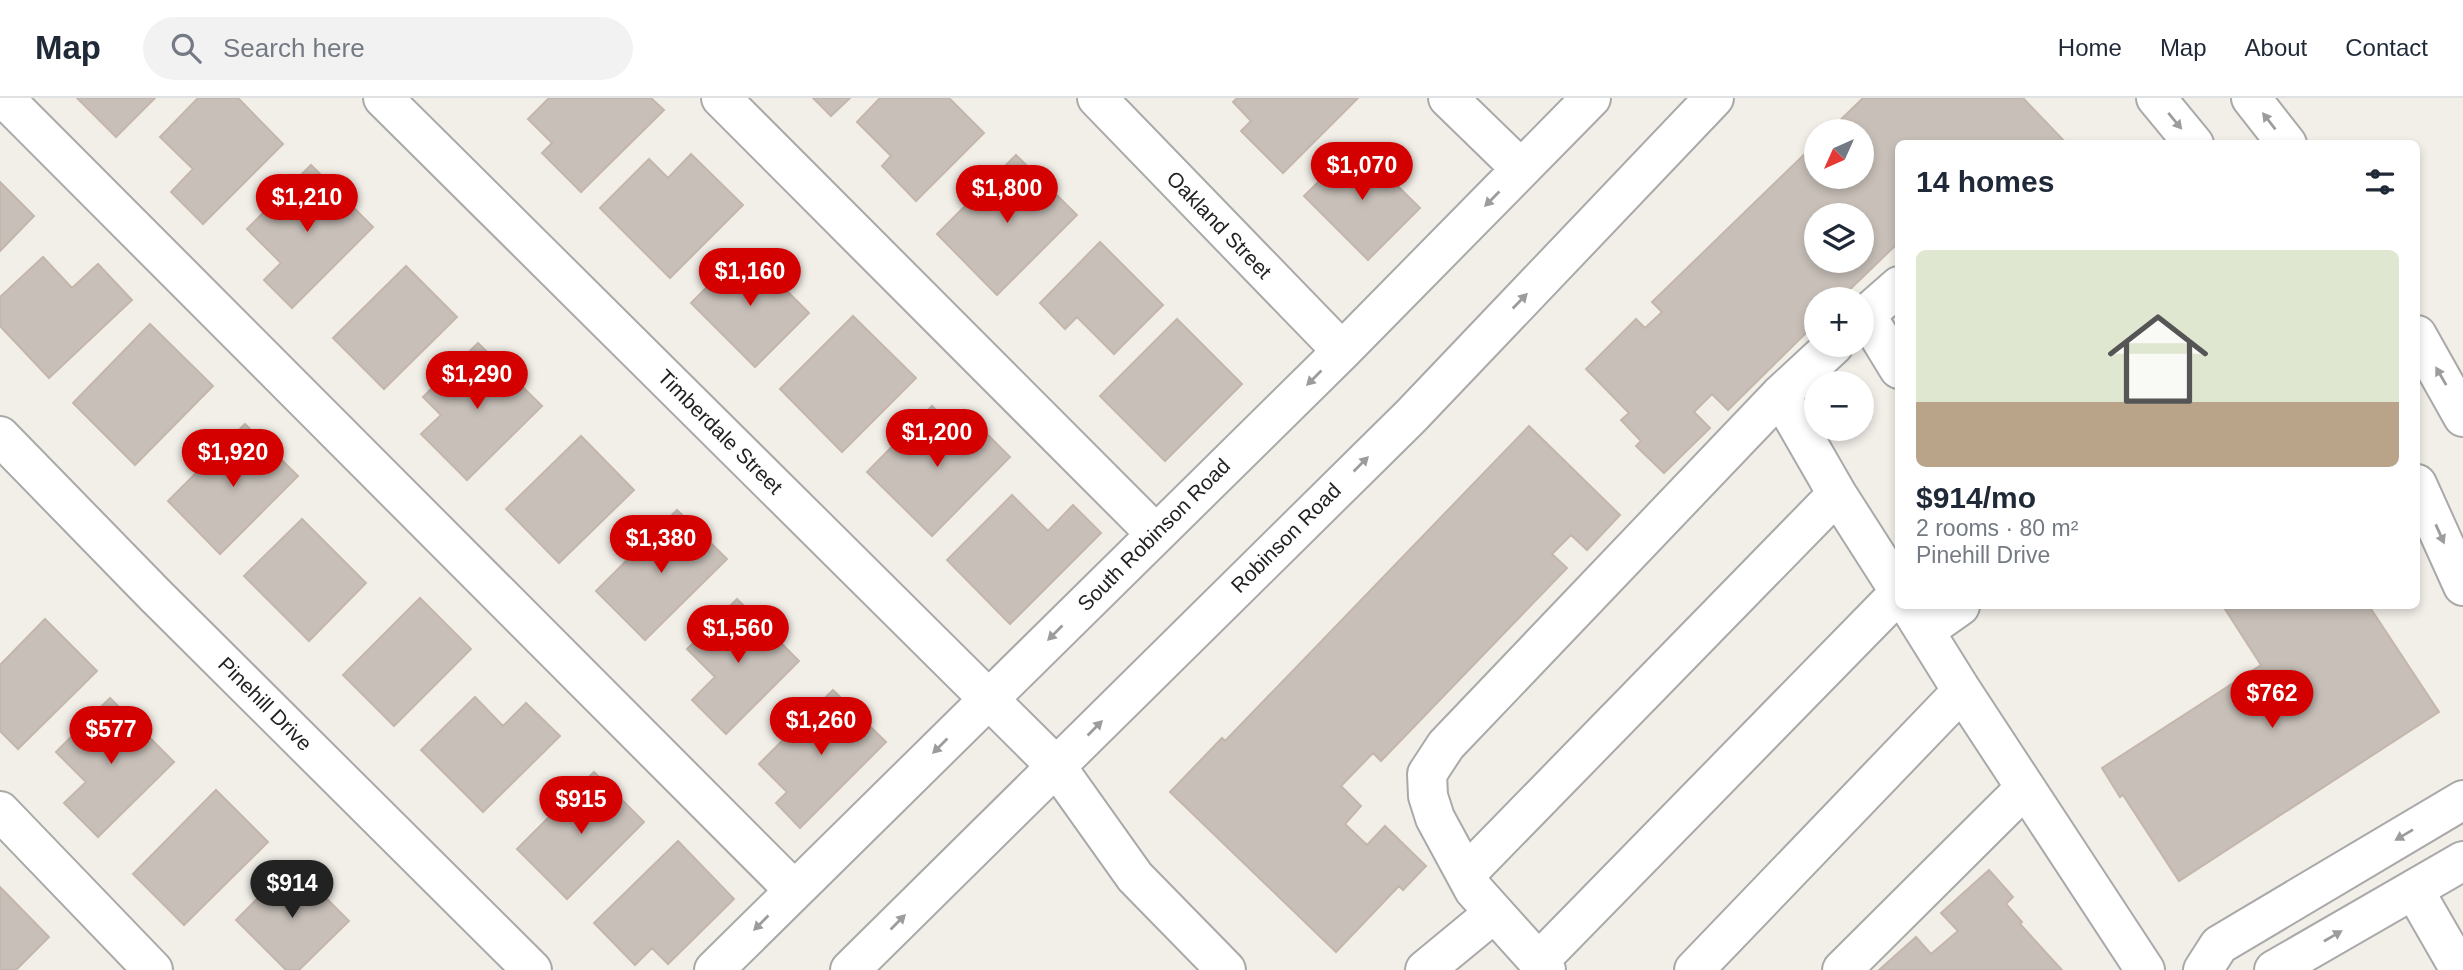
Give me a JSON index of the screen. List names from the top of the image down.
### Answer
{
  "streets": {
    "street": [
      "Oakland Street",
      "Timberdale Street",
      "South Robinson Road",
      "Robinson Road",
      "Pinehill Drive"
    ]
  },
  "crossings": [
    ["Oakland Street", "South Robinson Road"],
    ["Timberdale Street", "South Robinson Road"],
    ["Timberdale Street", "Robinson Road"]
  ],
  "one_way": ["South Robinson Road", "Robinson Road"],
  "north": "bottom left",
  "page": {
    "header": "Map",
    "search": "Search here",
    "nav": [
      "Home",
      "Map",
      "About",
      "Contact"
    ],
    "map_buttons": ["+", "−"],
    "heading": "14 homes",
    "price": [
      "$1,070",
      "$1,800",
      "$1,210",
      "$1,160",
      "$1,290",
      "$1,200",
      "$1,920",
      "$1,380",
      "$1,560",
      "$762",
      "$1,260",
      "$577",
      "$915",
      "$914"
    ],
    "list": [
      {
        "name": "$914/mo",
        "note": "2 rooms · 80 m² · Pinehill Drive"
      }
    ]
  }
}
